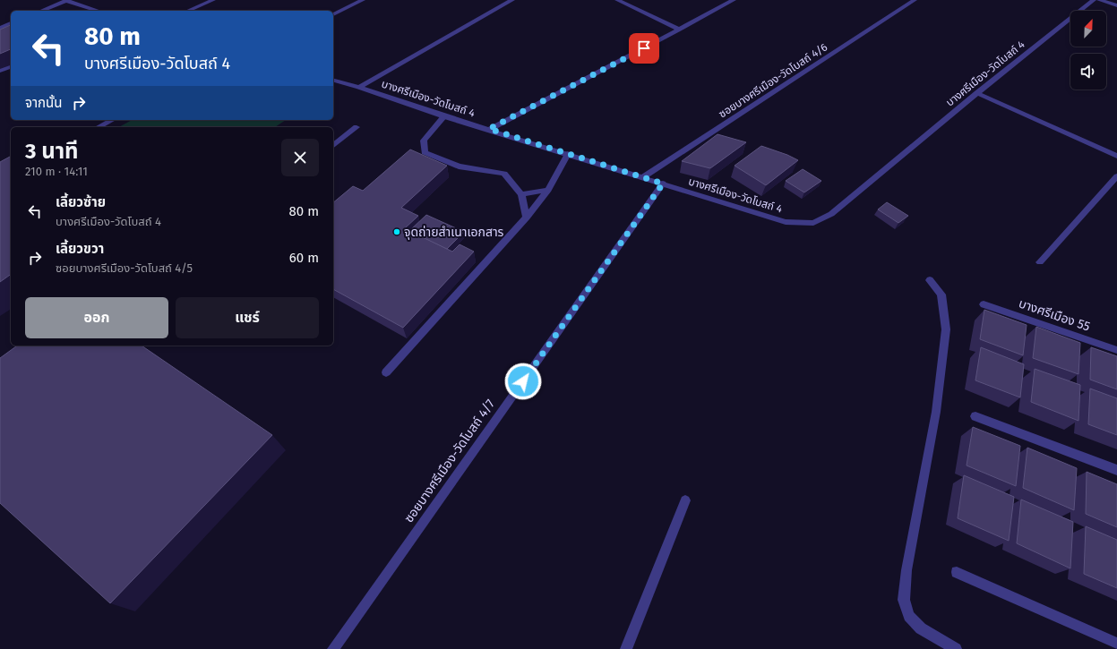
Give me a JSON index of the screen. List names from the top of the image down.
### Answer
{
  "streets": {
    "street": [
      "บางศรีเมือง-วัดโบสถ์ 4",
      "ซอยบางศรีเมือง-วัดโบสถ์ 4/6",
      "บางศรีเมือง 55",
      "ซอยบางศรีเมือง-วัดโบสถ์ 4/7"
    ]
  },
  "crossings": [
    ["บางศรีเมือง-วัดโบสถ์ 4", "ซอยบางศรีเมือง-วัดโบสถ์ 4/6"],
    ["บางศรีเมือง-วัดโบสถ์ 4", "ซอยบางศรีเมือง-วัดโบสถ์ 4/7"]
  ],
  "places": ["จุดถ่ายสำเนาเอกสาร"],
  "north": "top right",
  "page": {
    "turn": ["80 m", "บางศรีเมือง-วัดโบสถ์ 4"],
    "then": "จากนั้น",
    "heading": ["3 นาที", "210 m · 14:11"],
    "list": [
      {
        "name": "เลี้ยวซ้าย",
        "note": "บางศรีเมือง-วัดโบสถ์ 4",
        "value": "80 m"
      },
      {
        "name": "เลี้ยวขวา",
        "note": "ซอยบางศรีเมือง-วัดโบสถ์ 4/5",
        "value": "60 m"
      }
    ],
    "buttons": ["ออก", "แชร์"]
  }
}
